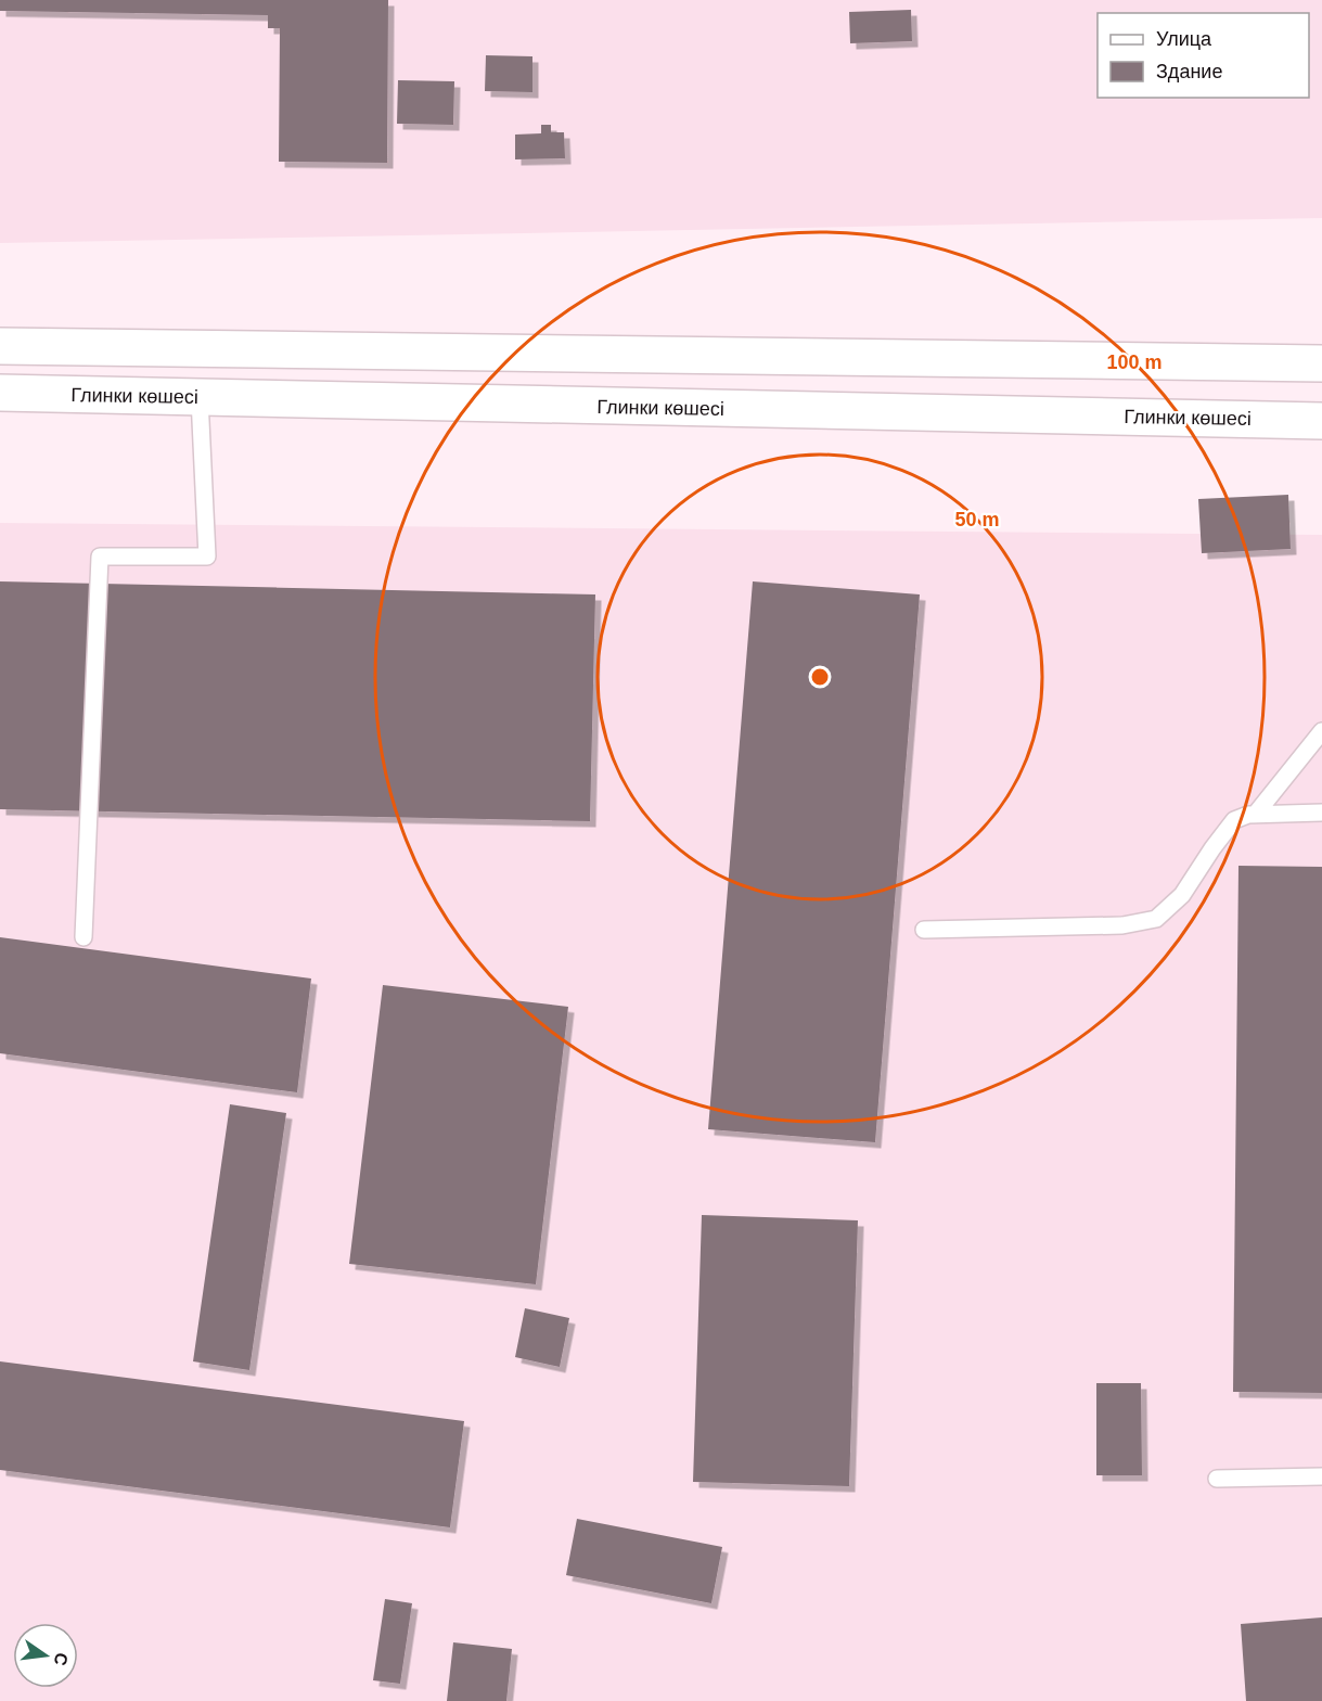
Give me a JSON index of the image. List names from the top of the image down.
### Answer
{
  "streets": {
    "main road": ["Глинки көшесі"]
  },
  "legend": ["Улица", "Здание"],
  "north": "right",
  "rings": ["100 m", "50 m"]
}
